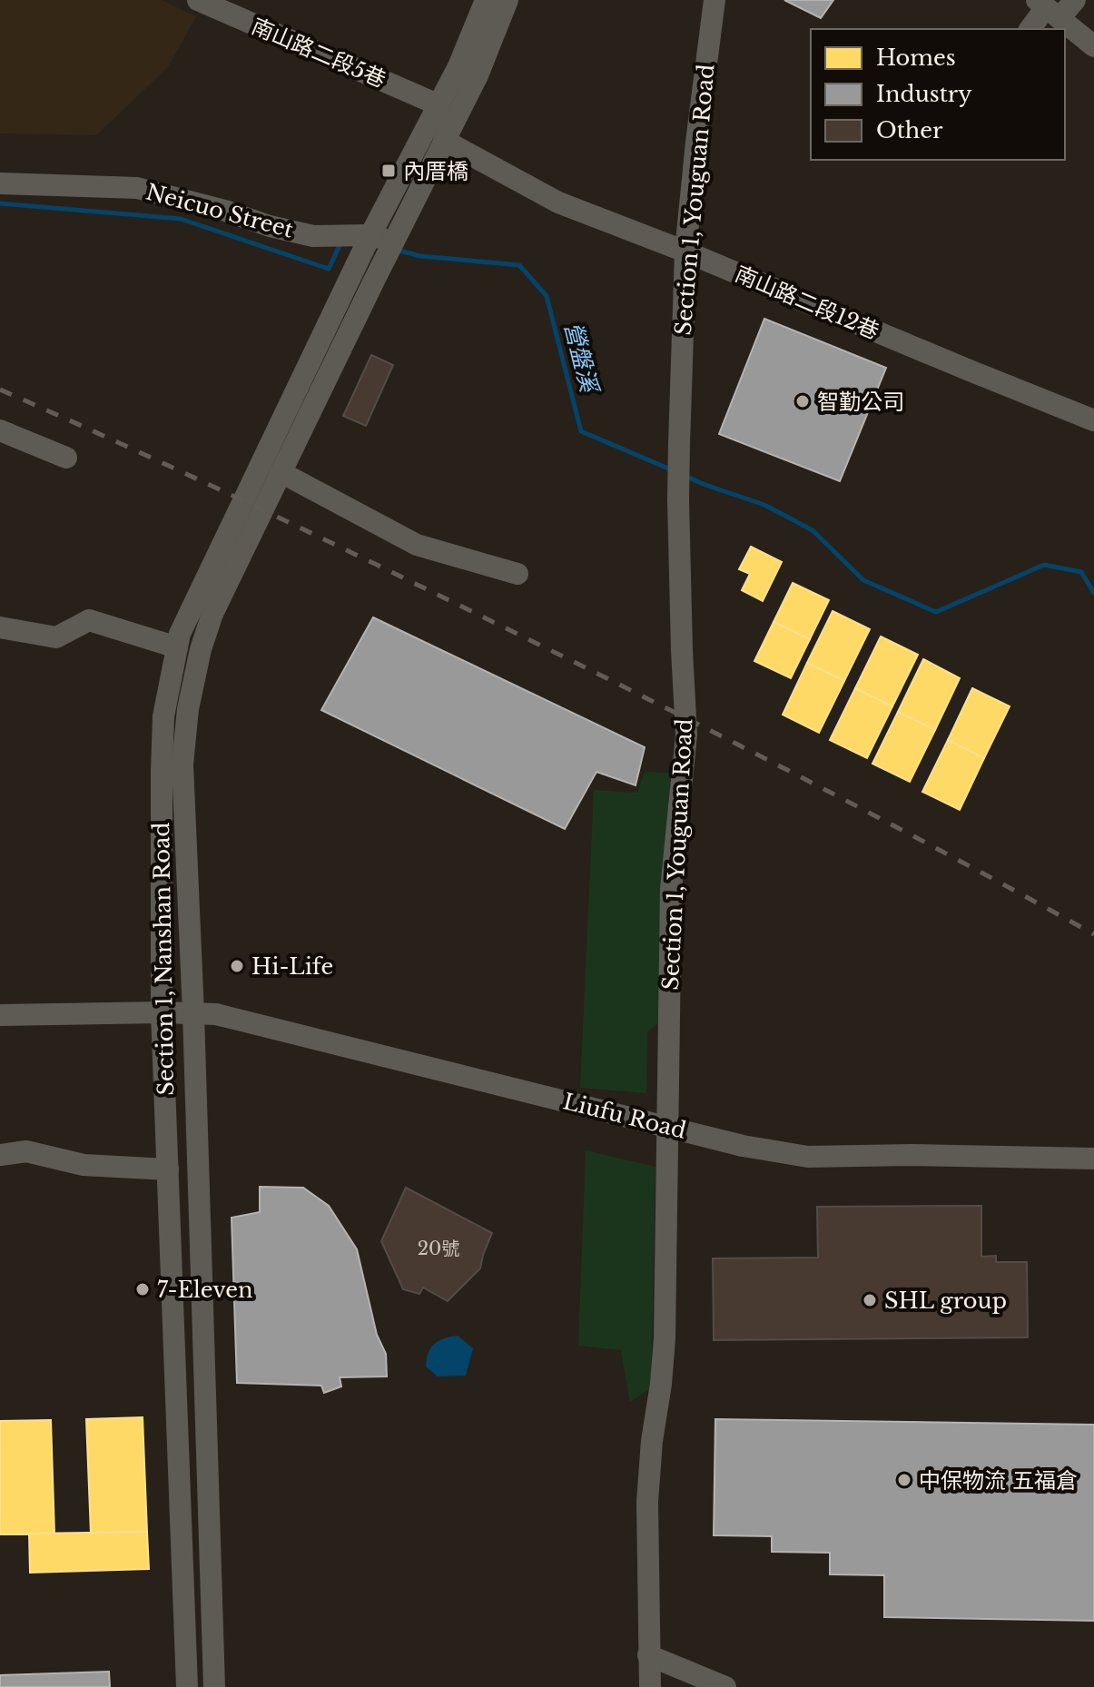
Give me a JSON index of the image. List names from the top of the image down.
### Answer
{
  "streets": {
    "street": [
      "南山路二段5巷",
      "Section 1, Youguan Road",
      "Neicuo Street",
      "南山路二段12巷",
      "Section 1, Nanshan Road",
      "Liufu Road"
    ]
  },
  "crossings": [
    ["Section 1, Youguan Road", "南山路二段12巷"],
    ["Section 1, Youguan Road", "Liufu Road"],
    ["Neicuo Street", "Section 1, Nanshan Road"],
    ["Section 1, Nanshan Road", "Liufu Road"]
  ],
  "water": ["營盤溪"],
  "places": {
    "transit": ["內厝橋"],
    "other": [
      "智勤公司",
      "Hi-Life",
      "7-Eleven",
      "SHL group",
      "中保物流 五福倉"
    ]
  },
  "house_numbers": ["20號"],
  "legend": ["Homes", "Industry", "Other"]
}
